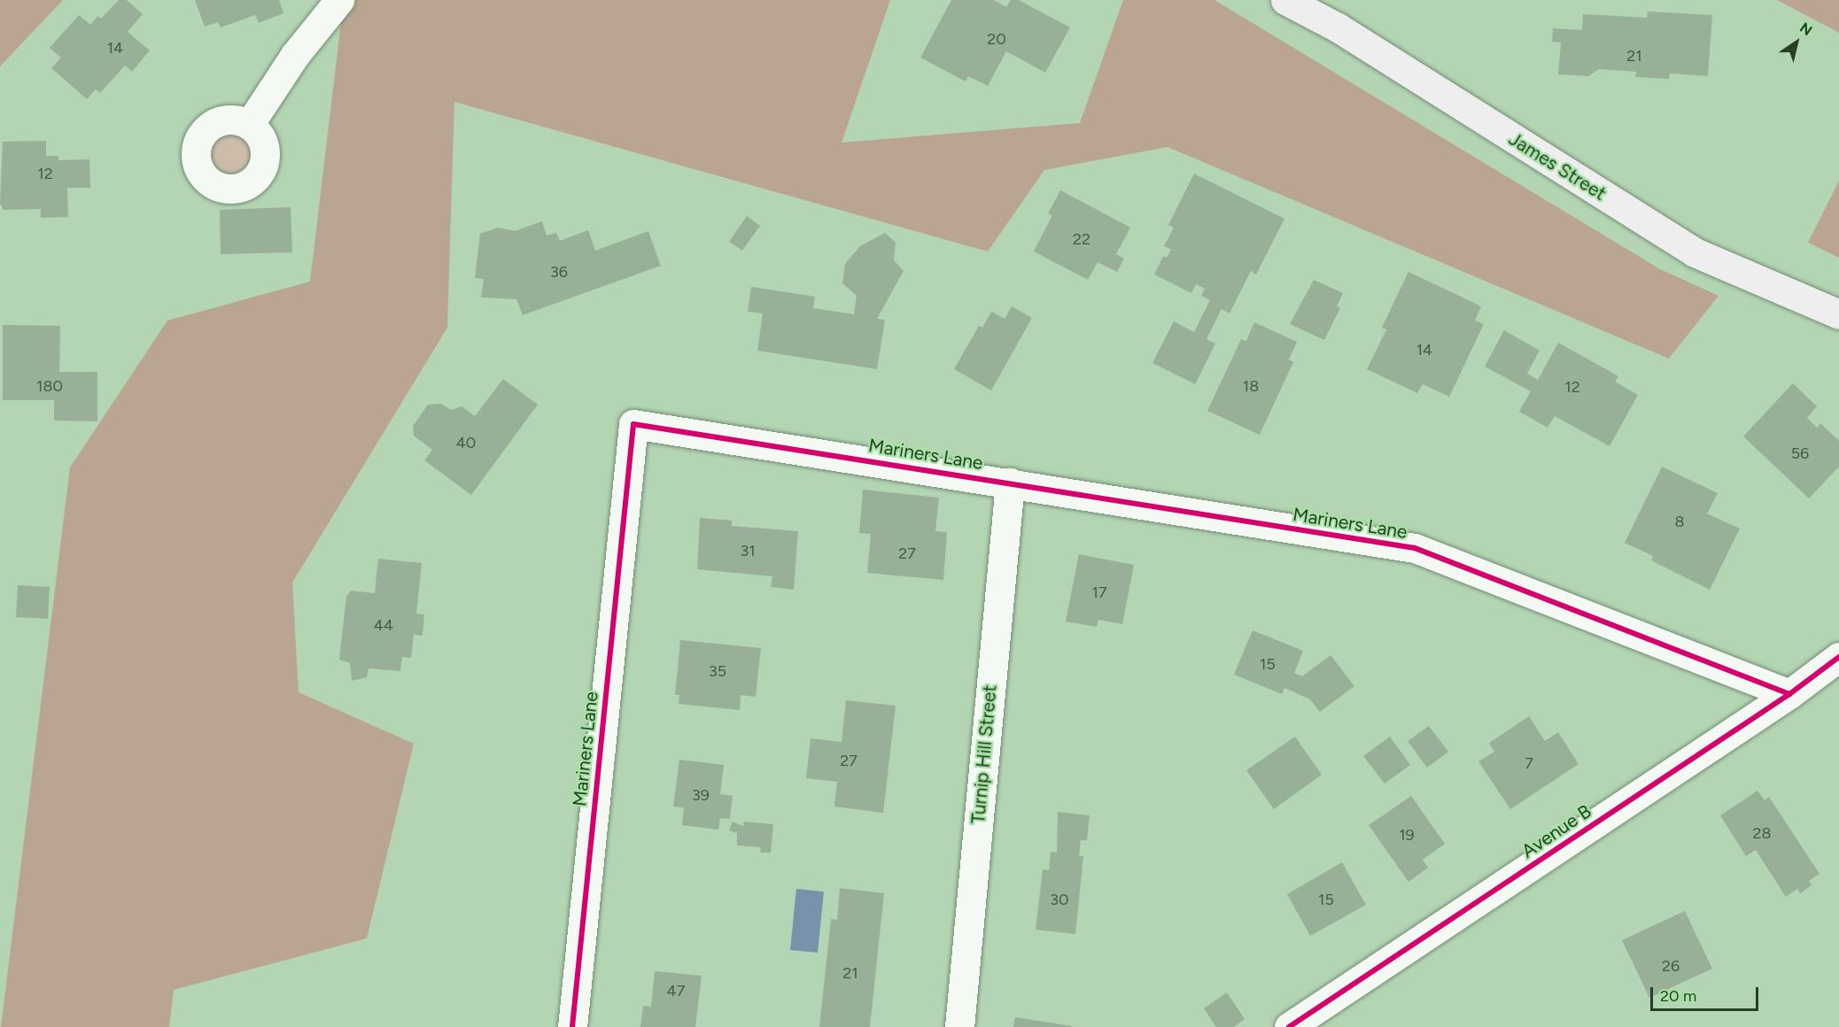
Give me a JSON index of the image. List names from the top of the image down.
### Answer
{
  "streets": {
    "main road": ["James Street"],
    "street": ["Mariners Lane", "Turnip Hill Street", "Avenue B"]
  },
  "crossings": [
    ["Mariners Lane", "Turnip Hill Street"],
    ["Mariners Lane", "Avenue B"]
  ],
  "house_numbers": [
    "20",
    "14",
    "21",
    "12",
    "22",
    "36",
    "14",
    "180",
    "18",
    "12",
    "40",
    "56",
    "8",
    "31",
    "27",
    "17",
    "44",
    "15",
    "35",
    "27",
    "7",
    "39",
    "28",
    "19",
    "30",
    "15",
    "26",
    "21",
    "47"
  ],
  "scale_bar": "20 m",
  "north": "top right"
}
